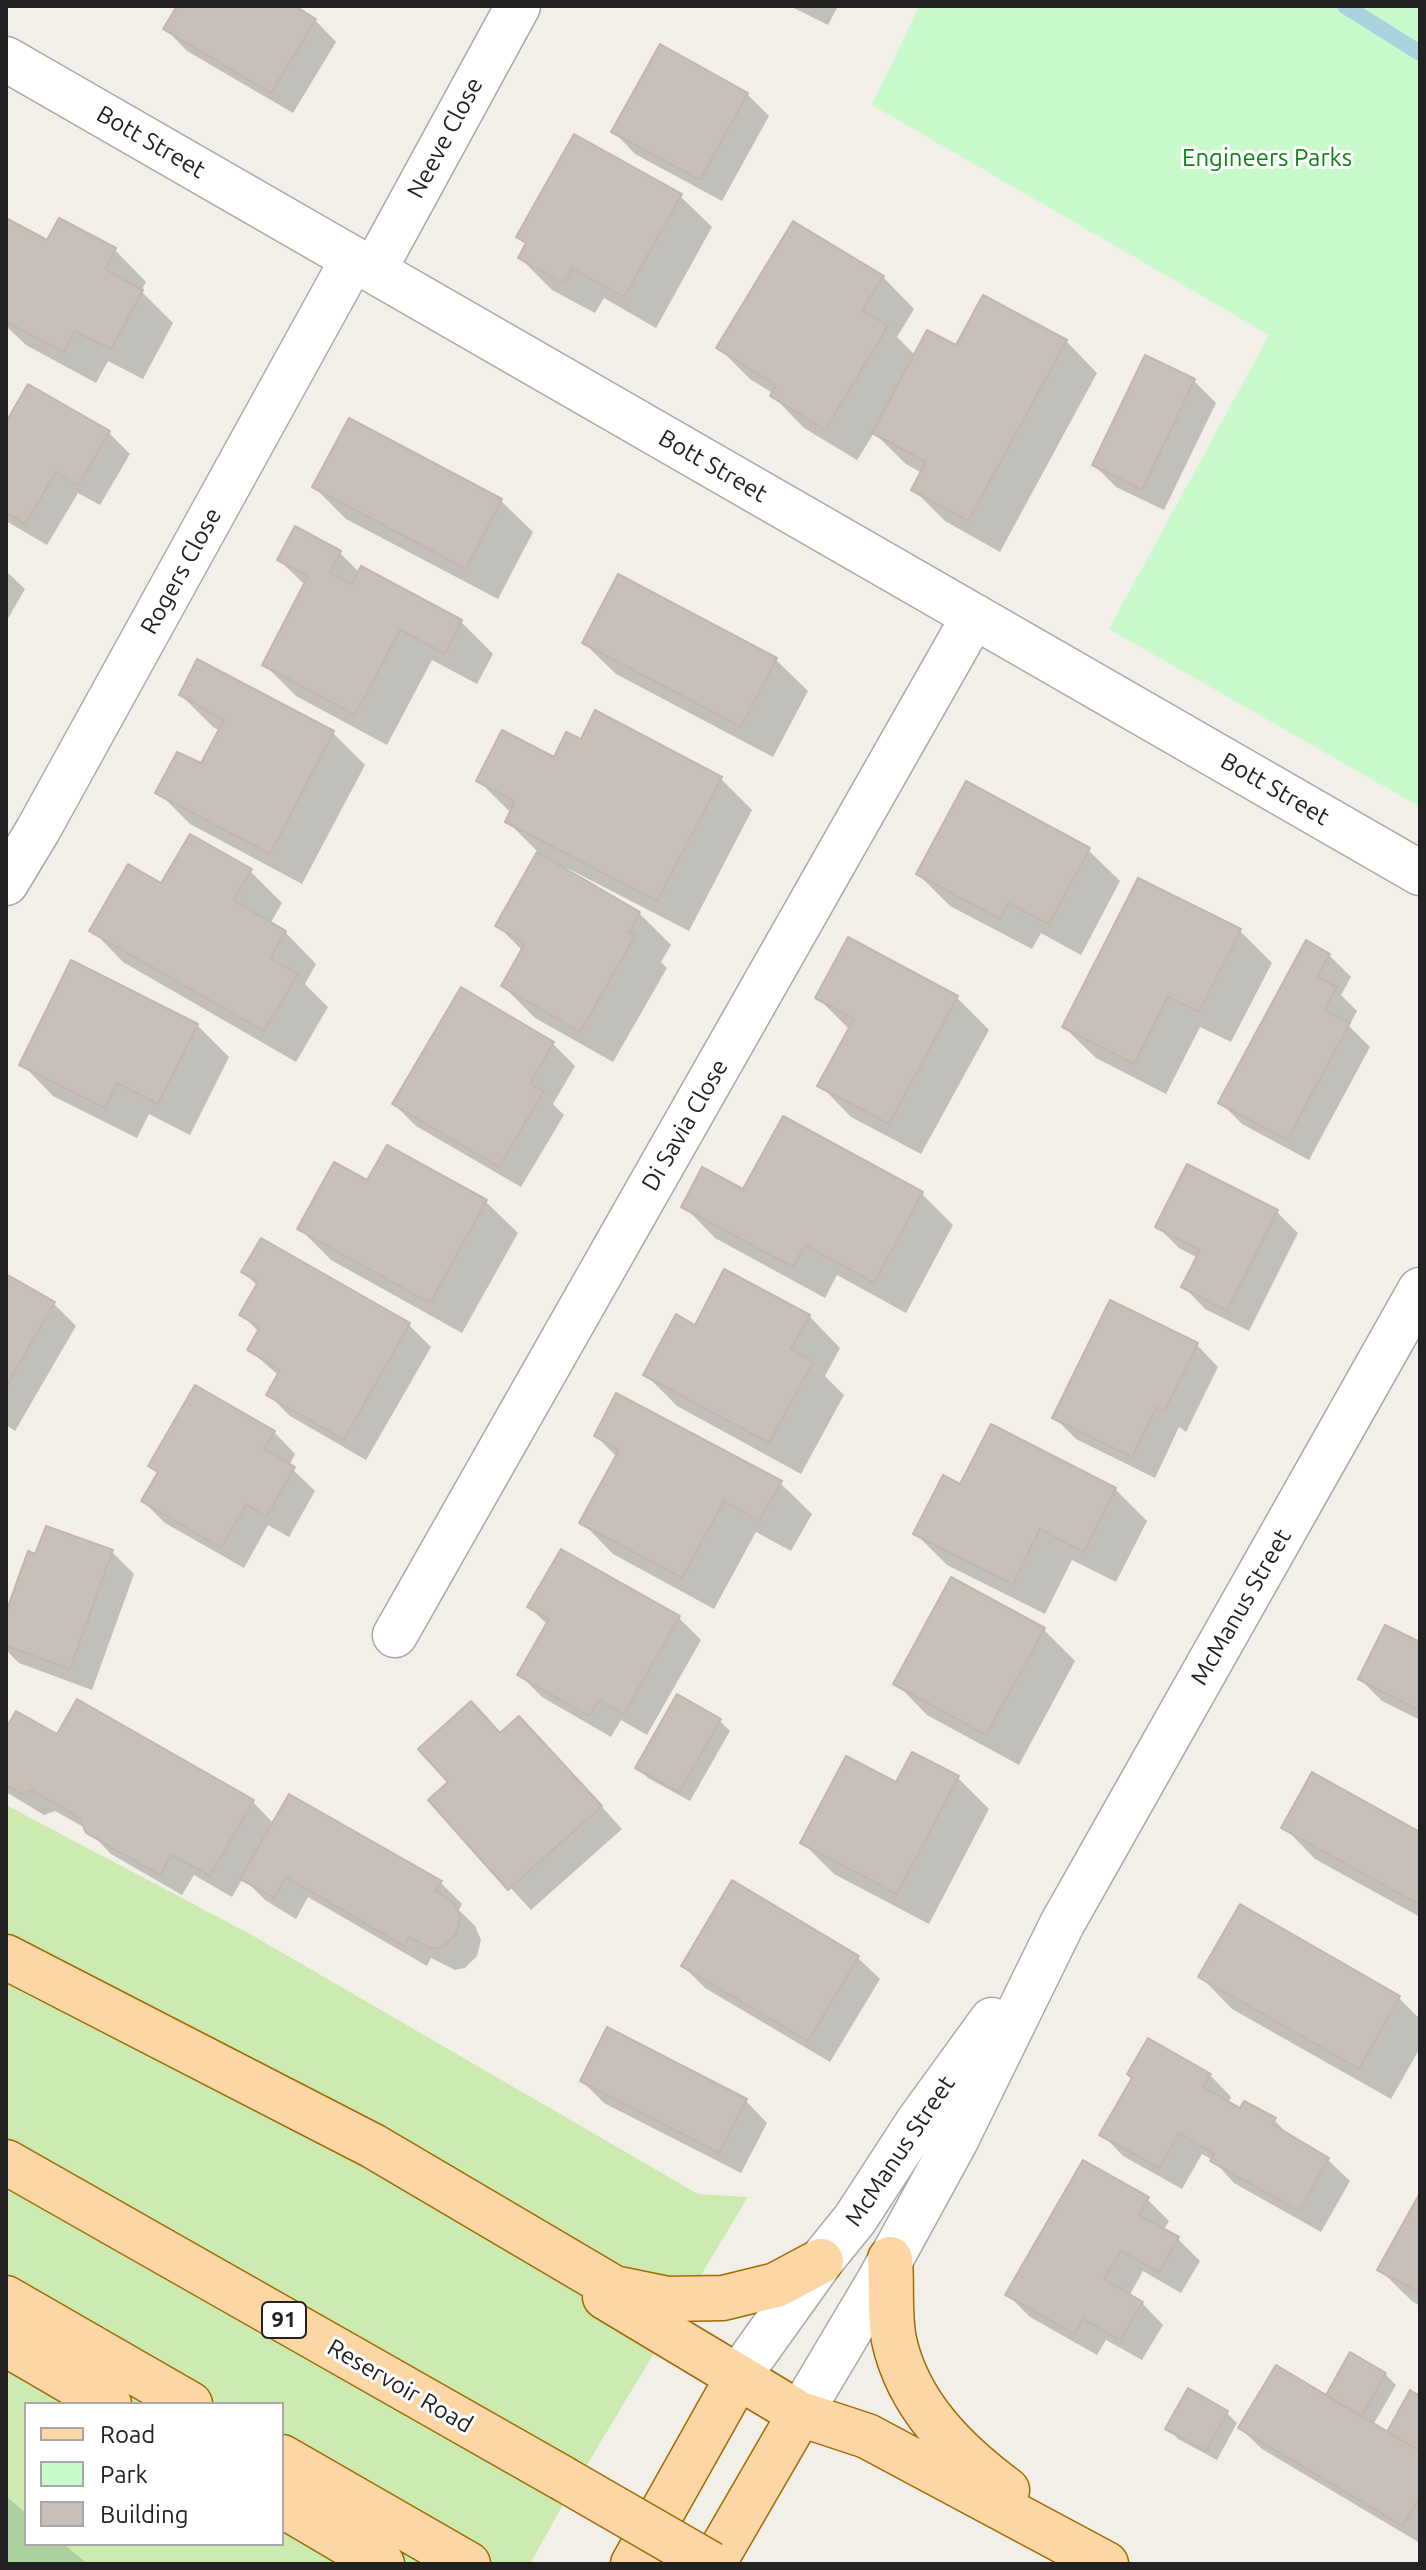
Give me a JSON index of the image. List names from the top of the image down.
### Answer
{
  "streets": {
    "main road": ["91", "Reservoir Road"],
    "street": [
      "Neeve Close",
      "Bott Street",
      "Rogers Close",
      "Di Savia Close",
      "McManus Street"
    ]
  },
  "crossings": [
    ["Neeve Close", "Bott Street"],
    ["Neeve Close", "Rogers Close"],
    ["Bott Street", "Rogers Close"],
    ["Bott Street", "Di Savia Close"]
  ],
  "parks": ["Engineers Parks"],
  "legend": ["Road", "Park", "Building"]
}
